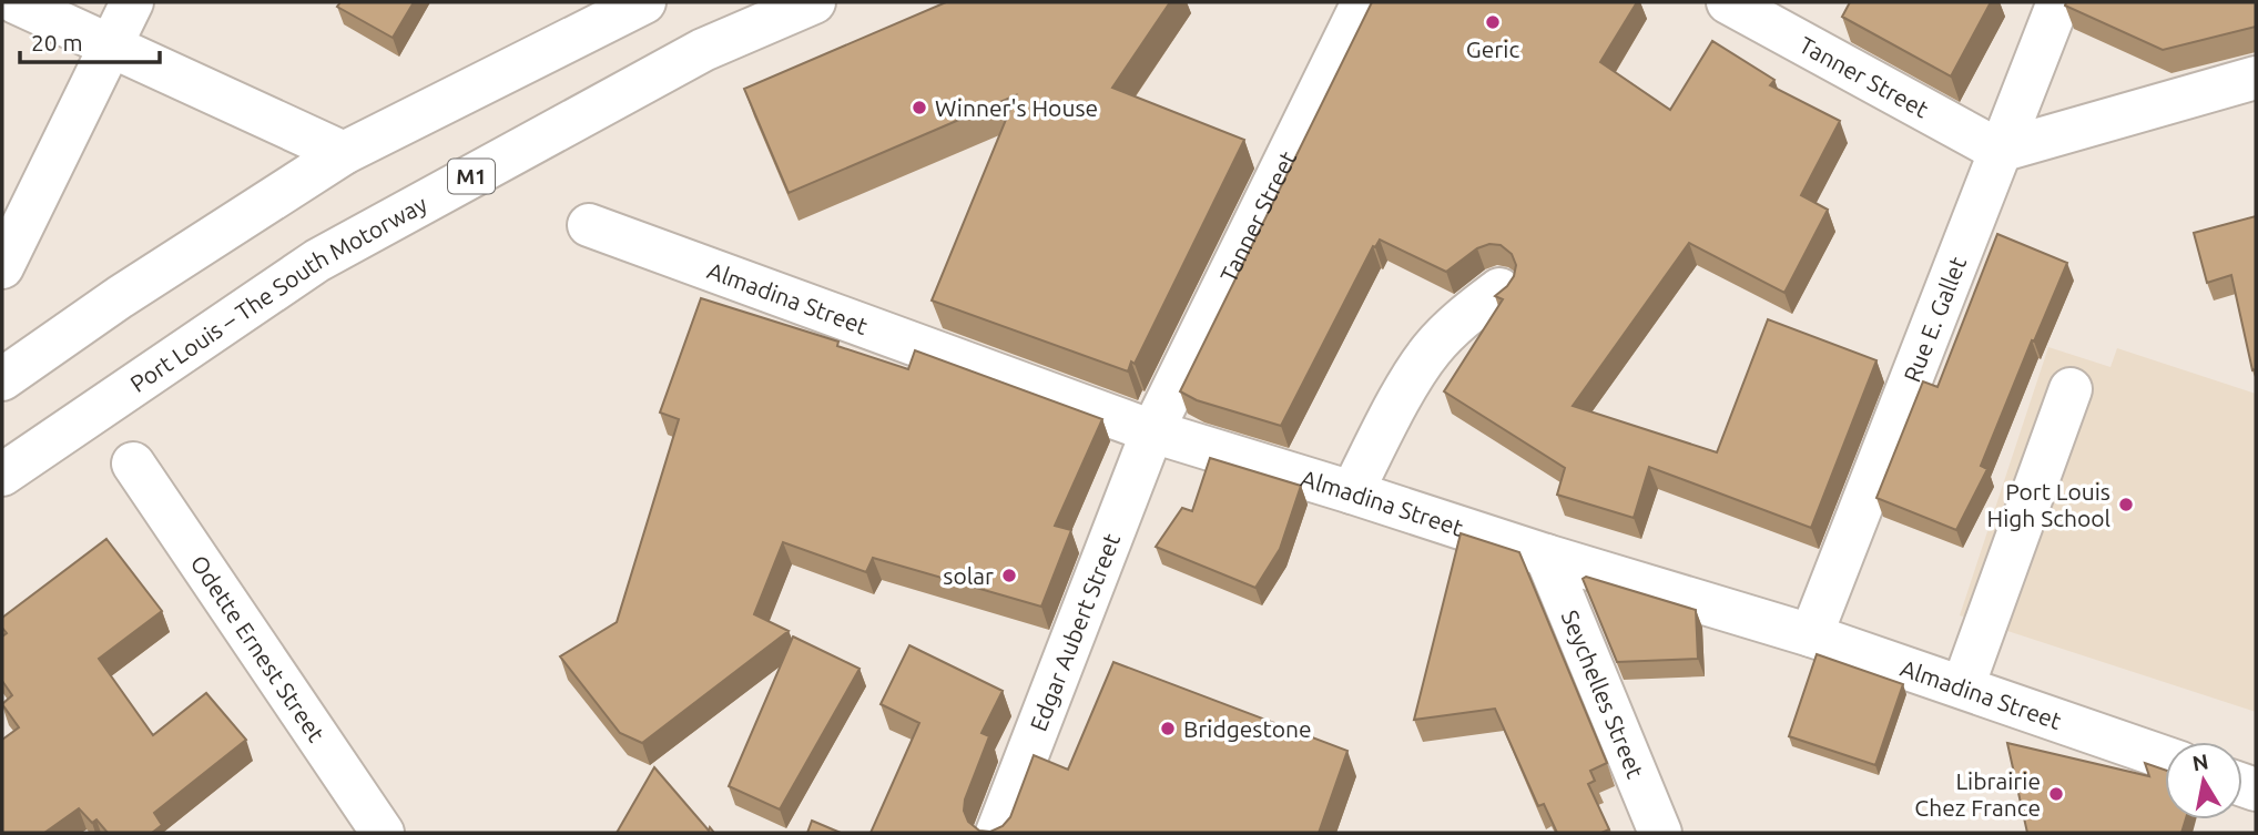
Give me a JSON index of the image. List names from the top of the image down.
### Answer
{
  "streets": {
    "main road": [
      "Tanner Street",
      "M1",
      "Port Louis – The South Motorway",
      "Almadina Street",
      "Rue E. Gallet",
      "Edgar Aubert Street",
      "Odette Ernest Street",
      "Seychelles Street"
    ]
  },
  "crossings": [
    ["Tanner Street", "Almadina Street"],
    ["Tanner Street", "Rue E. Gallet"],
    ["Tanner Street", "Edgar Aubert Street"],
    ["Almadina Street", "Rue E. Gallet"],
    ["Almadina Street", "Edgar Aubert Street"],
    ["Almadina Street", "Seychelles Street"]
  ],
  "places": [
    "Geric",
    "Winner's House",
    "Port Louis High School",
    "solar",
    "Bridgestone",
    "Librairie Chez France"
  ],
  "scale_bar": "20 m",
  "north": "top"
}
